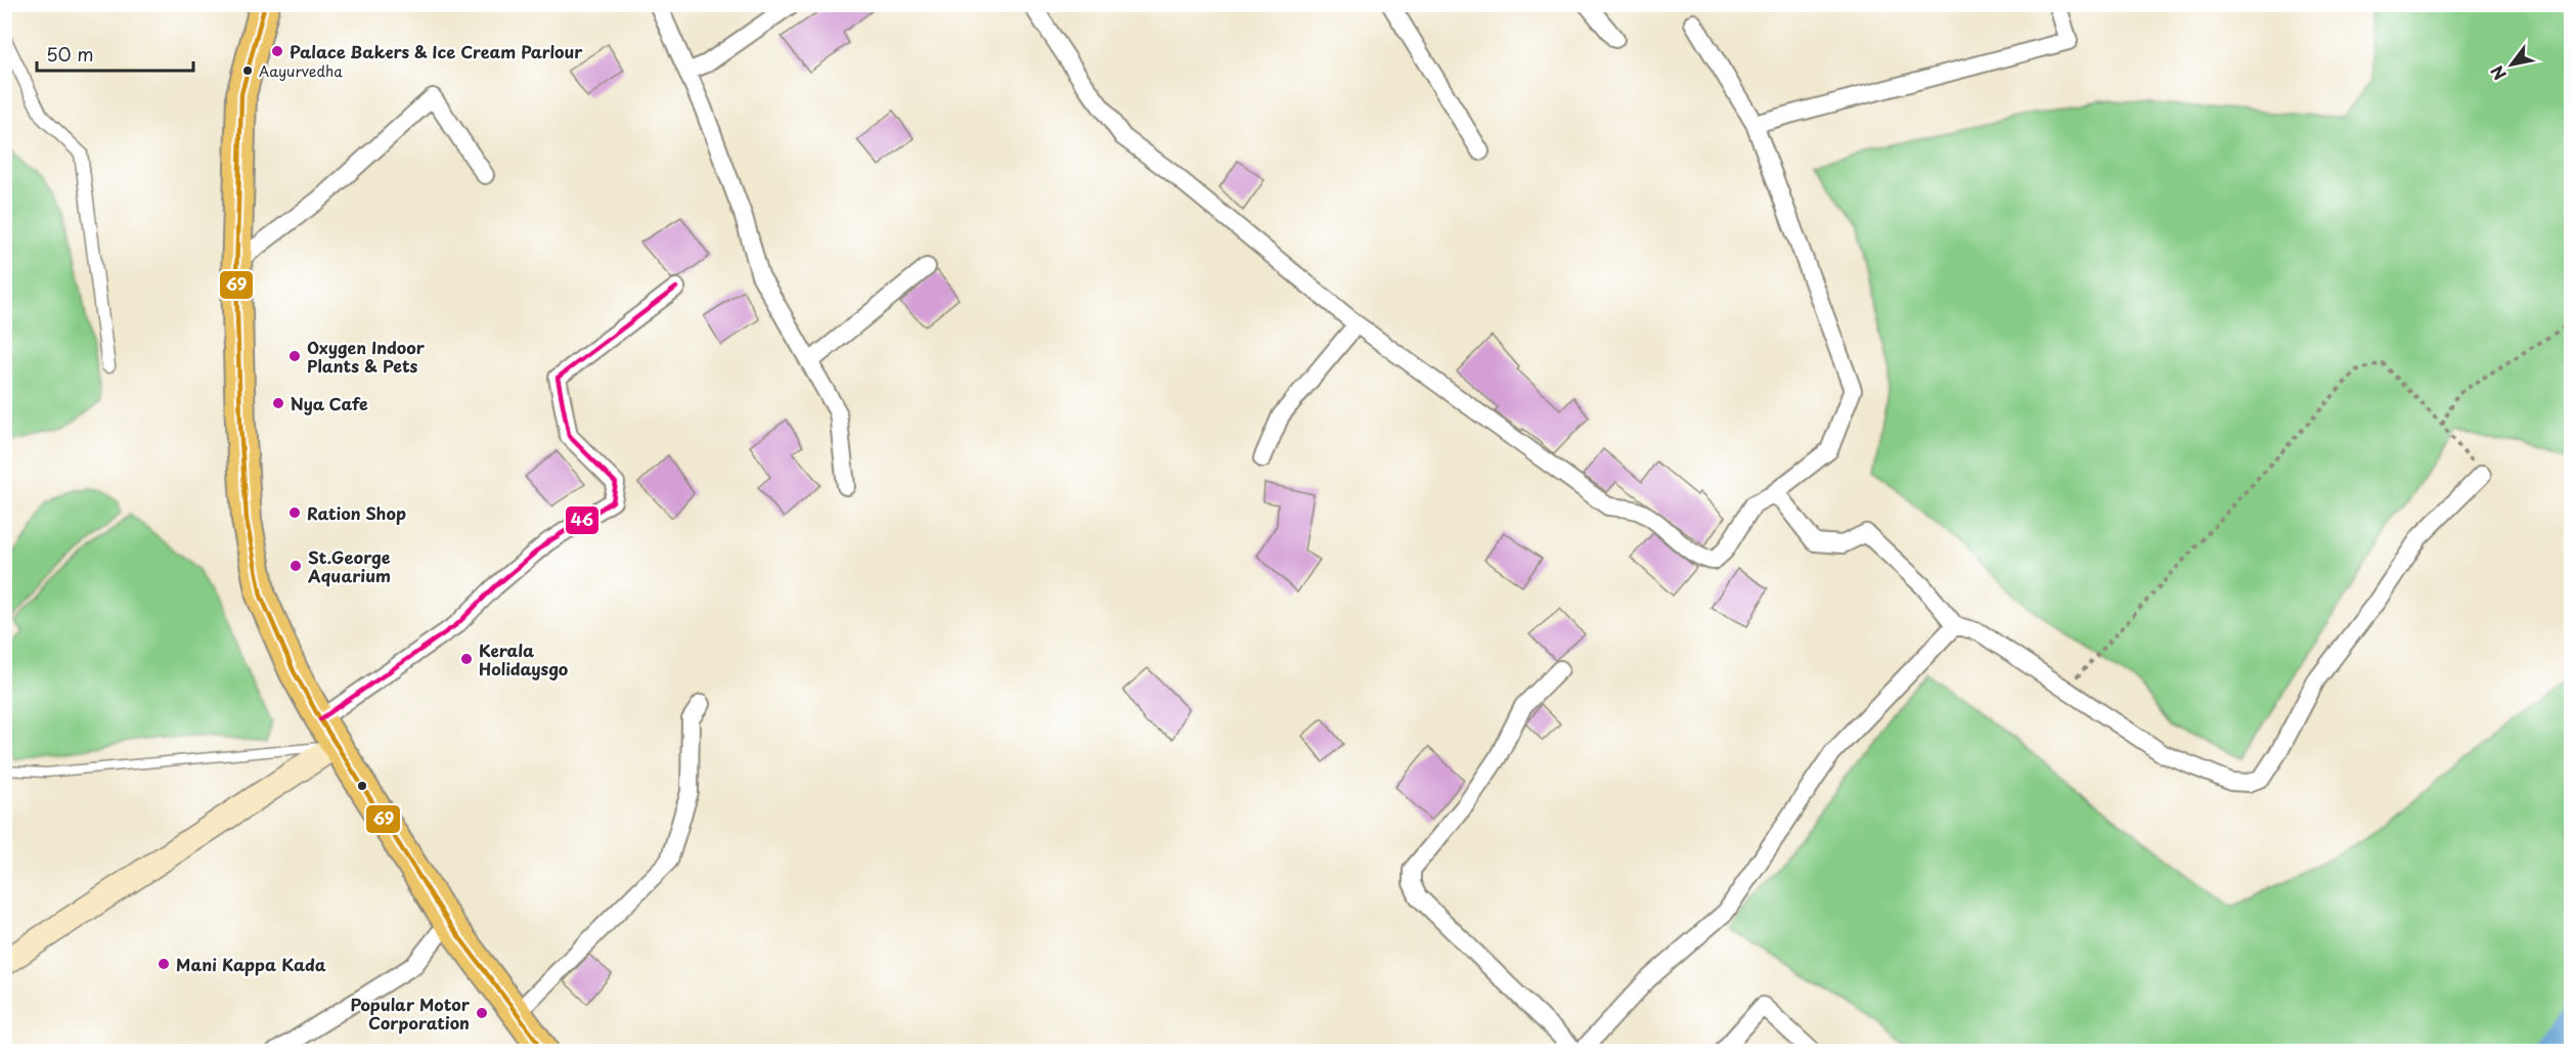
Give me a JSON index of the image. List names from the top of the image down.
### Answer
{
  "places": [
    "Palace Bakers & Ice Cream Parlour",
    "Aayurvedha",
    "Oxygen Indoor Plants & Pets",
    "Nya Cafe",
    "Ration Shop",
    "St.George Aquarium",
    "Kerala Holidaysgo",
    "Mani Kappa Kada",
    "Popular Motor Corporation"
  ],
  "lines": ["transit line 69", "transit line 46"],
  "scale_bar": "50 m",
  "north": "bottom left"
}
